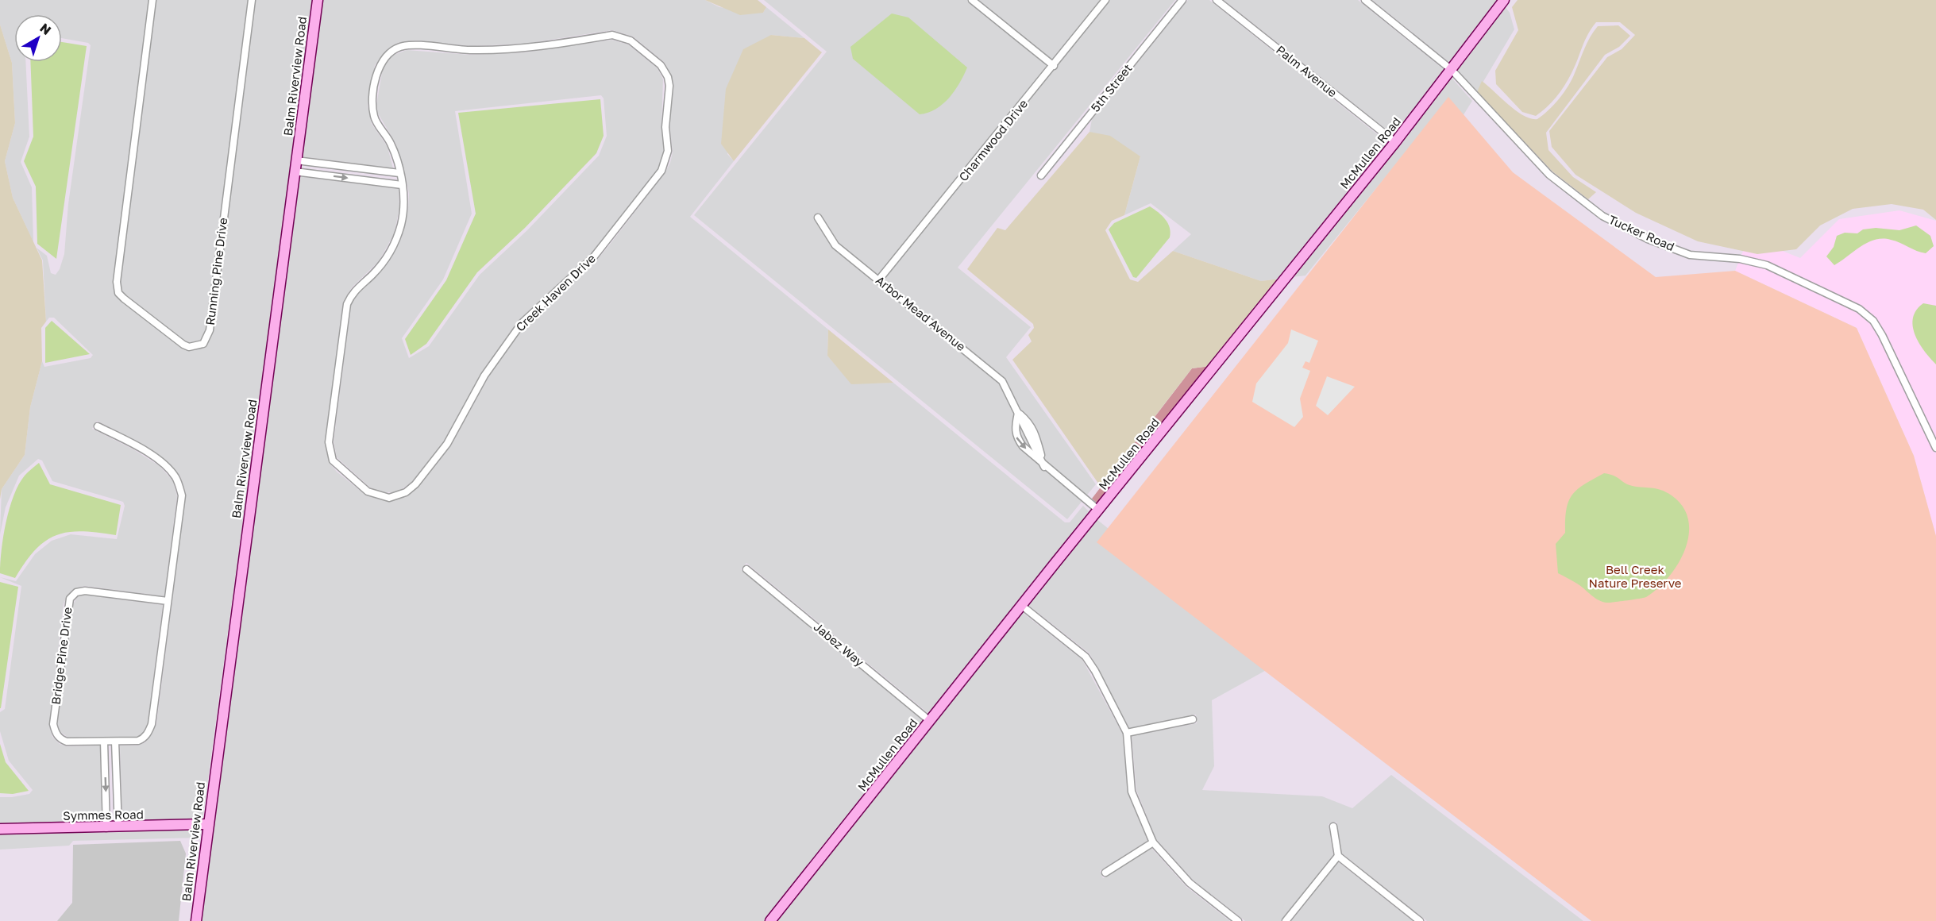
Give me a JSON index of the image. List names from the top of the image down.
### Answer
{
  "streets": {
    "street": [
      "Palm Avenue",
      "Balm Riverview Road",
      "5th Street",
      "Charmwood Drive",
      "McMullen Road",
      "Tucker Road",
      "Running Pine Drive",
      "Creek Haven Drive",
      "Arbor Mead Avenue",
      "Jabez Way",
      "Bridge Pine Drive",
      "Symmes Road"
    ]
  },
  "crossings": [
    ["Palm Avenue", "McMullen Road"],
    ["Balm Riverview Road", "Symmes Road"],
    ["Charmwood Drive", "Arbor Mead Avenue"],
    ["McMullen Road", "Tucker Road"],
    ["McMullen Road", "Jabez Way"]
  ],
  "parks": ["Bell Creek Nature Preserve"],
  "north": "top right"
}
